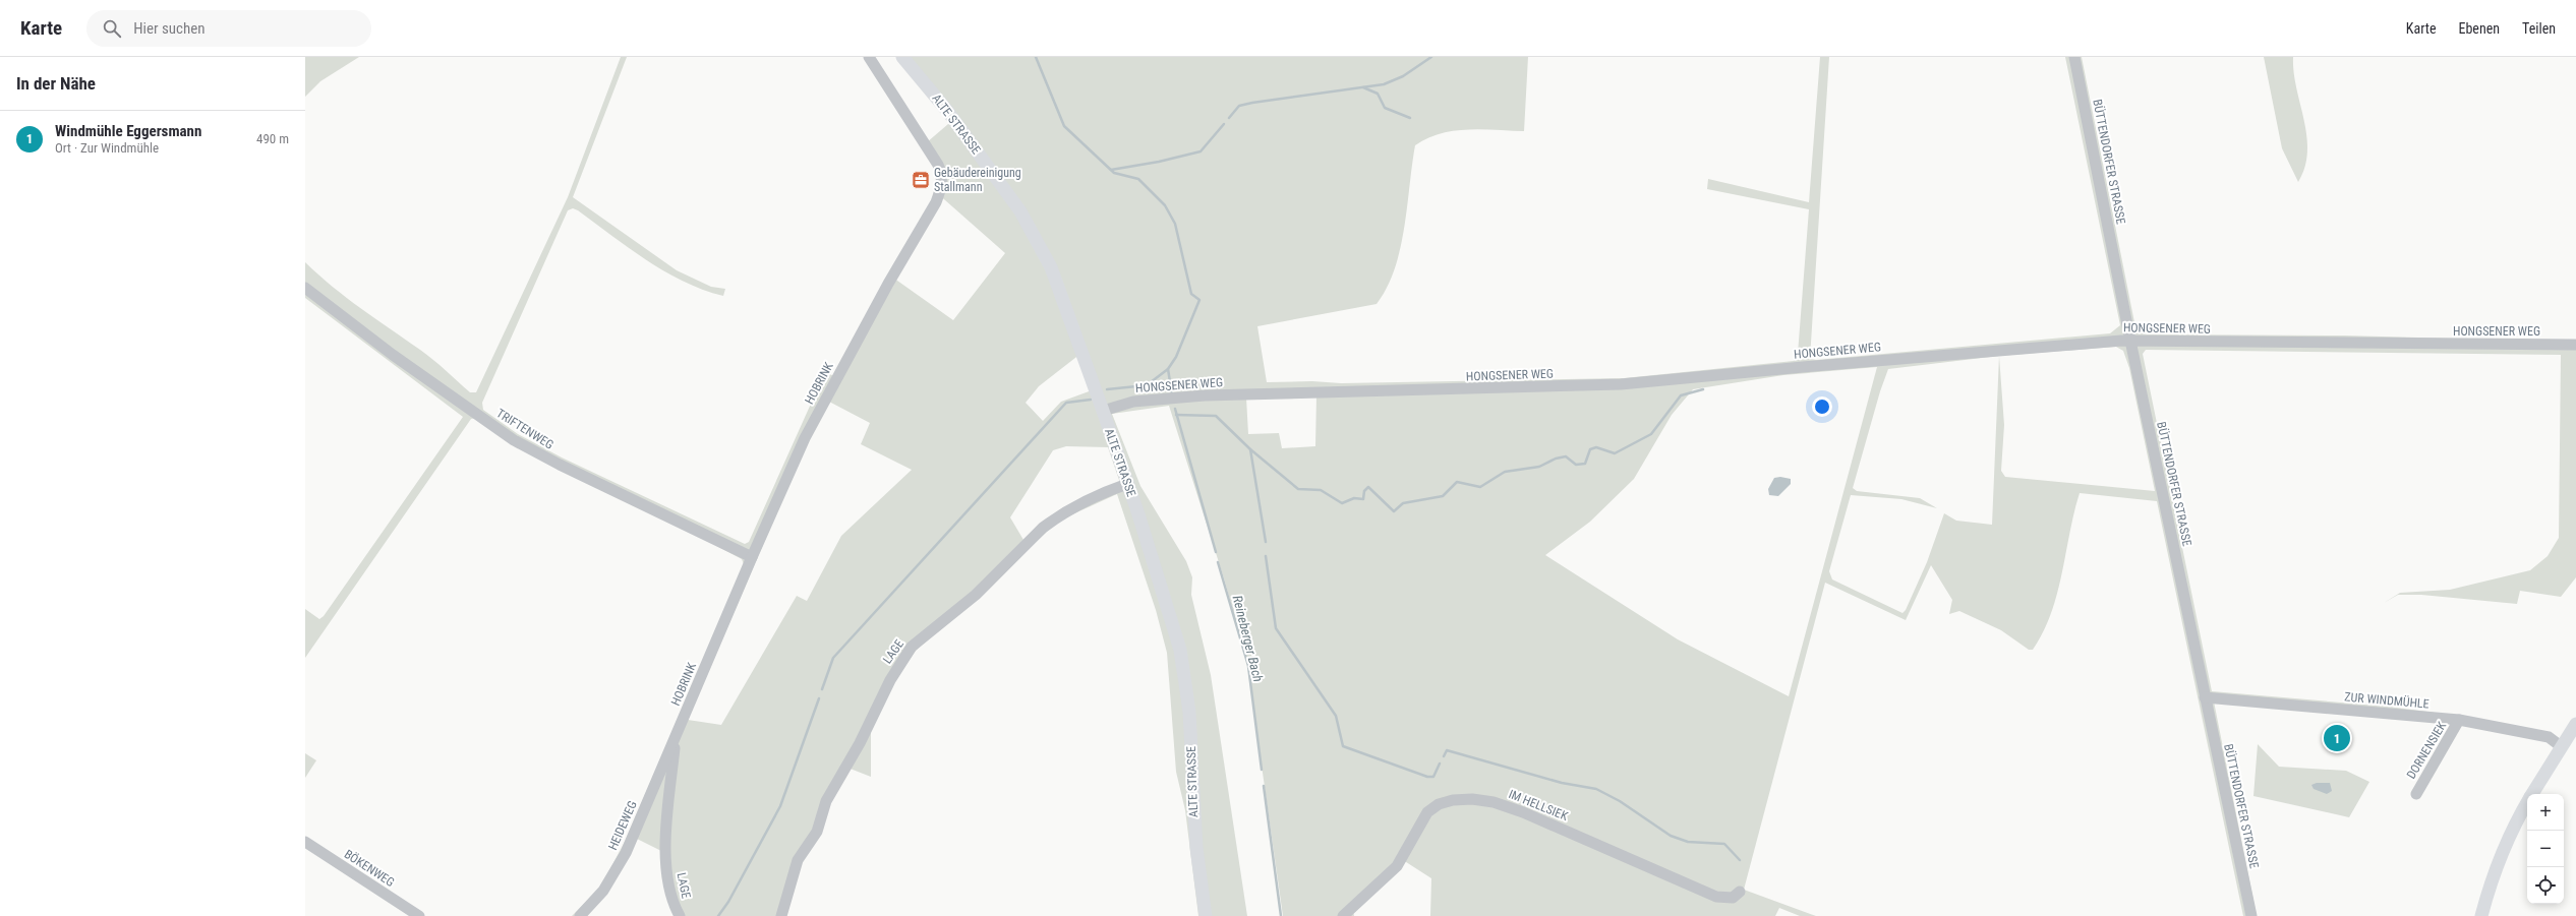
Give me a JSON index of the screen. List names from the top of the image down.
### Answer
{
  "streets": {
    "main road": ["ALTE STRASSE"],
    "street": [
      "BÜTTENDORFER STRASSE",
      "HONGSENER WEG",
      "HOBRINK",
      "TRIFTENWEG",
      "LAGE",
      "ZUR WINDMÜHLE",
      "DORNENSIEK",
      "IM HELLSIEK",
      "HEIDEWEG",
      "BÖKENWEG"
    ]
  },
  "crossings": [
    ["ALTE STRASSE", "HONGSENER WEG"],
    ["ALTE STRASSE", "LAGE"],
    ["BÜTTENDORFER STRASSE", "HONGSENER WEG"],
    ["BÜTTENDORFER STRASSE", "ZUR WINDMÜHLE"],
    ["HOBRINK", "TRIFTENWEG"],
    ["HOBRINK", "LAGE"],
    ["HOBRINK", "HEIDEWEG"],
    ["LAGE", "HEIDEWEG"],
    ["ZUR WINDMÜHLE", "DORNENSIEK"]
  ],
  "water": ["Reineberger Bach"],
  "places": {
    "office": ["Gebäudereinigung Stallmann"]
  },
  "page": {
    "header": "Karte",
    "search": "Hier suchen",
    "nav": ["Karte", "Ebenen", "Teilen"],
    "heading": "In der Nähe",
    "list": [
      {
        "mark": "1",
        "name": "Windmühle Eggersmann",
        "note": "Ort · Zur Windmühle",
        "value": "490 m"
      }
    ],
    "pins": "1",
    "map_buttons": ["+", "−"]
  }
}
